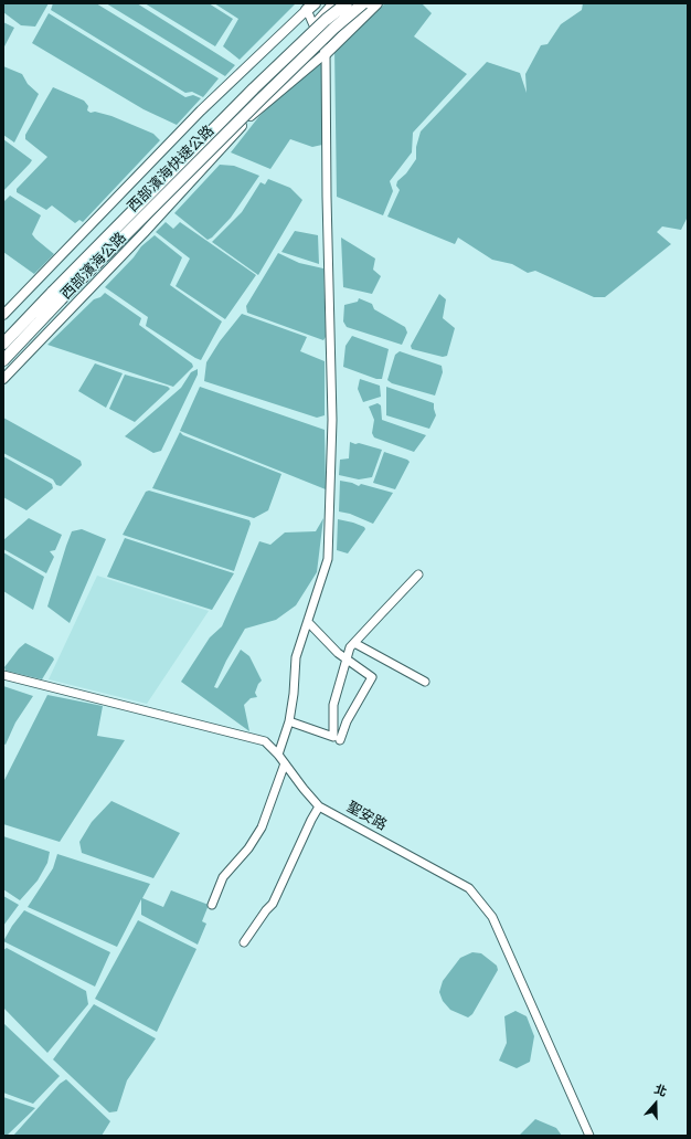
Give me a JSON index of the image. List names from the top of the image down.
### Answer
{
  "streets": {
    "highway": ["西部濱海快速公路"],
    "main road": ["西部濱海公路"],
    "street": ["聖安路"]
  },
  "north": "top"
}
